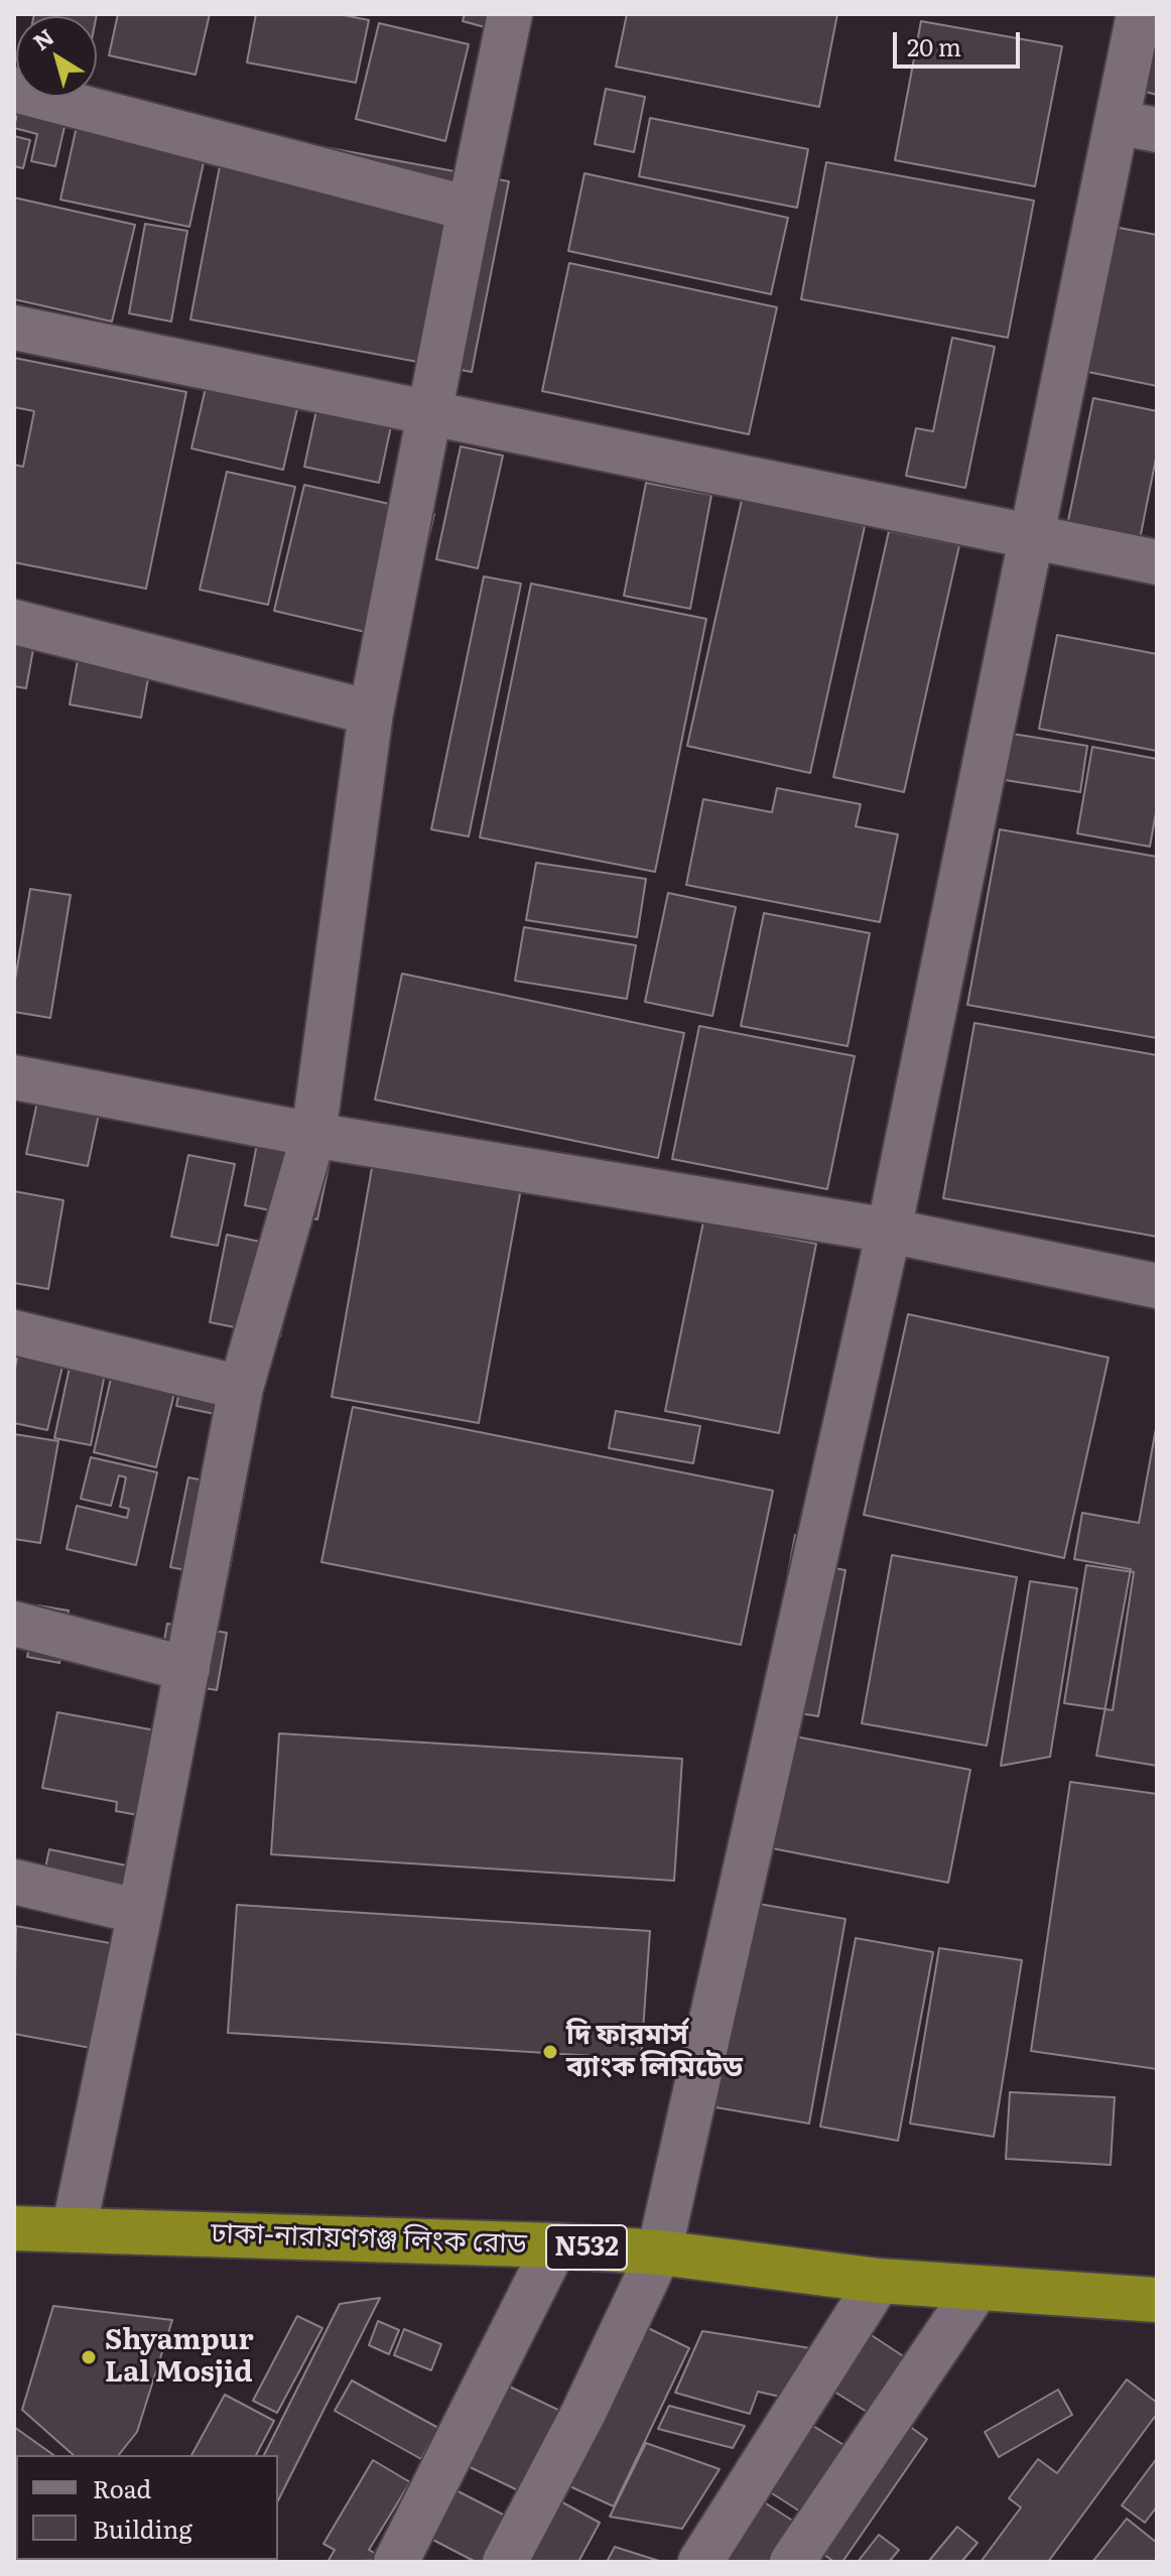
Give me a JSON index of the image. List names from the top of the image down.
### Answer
{
  "streets": {
    "highway": ["ঢাকা-নারায়ণগঞ্জ লিংক রোড", "N532"]
  },
  "places": ["দি ফারমার্স ব্যাংক লিমিটেড", "Shyampur Lal Mosjid"],
  "legend": ["Road", "Building"],
  "scale_bar": "20 m",
  "north": "top left"
}
